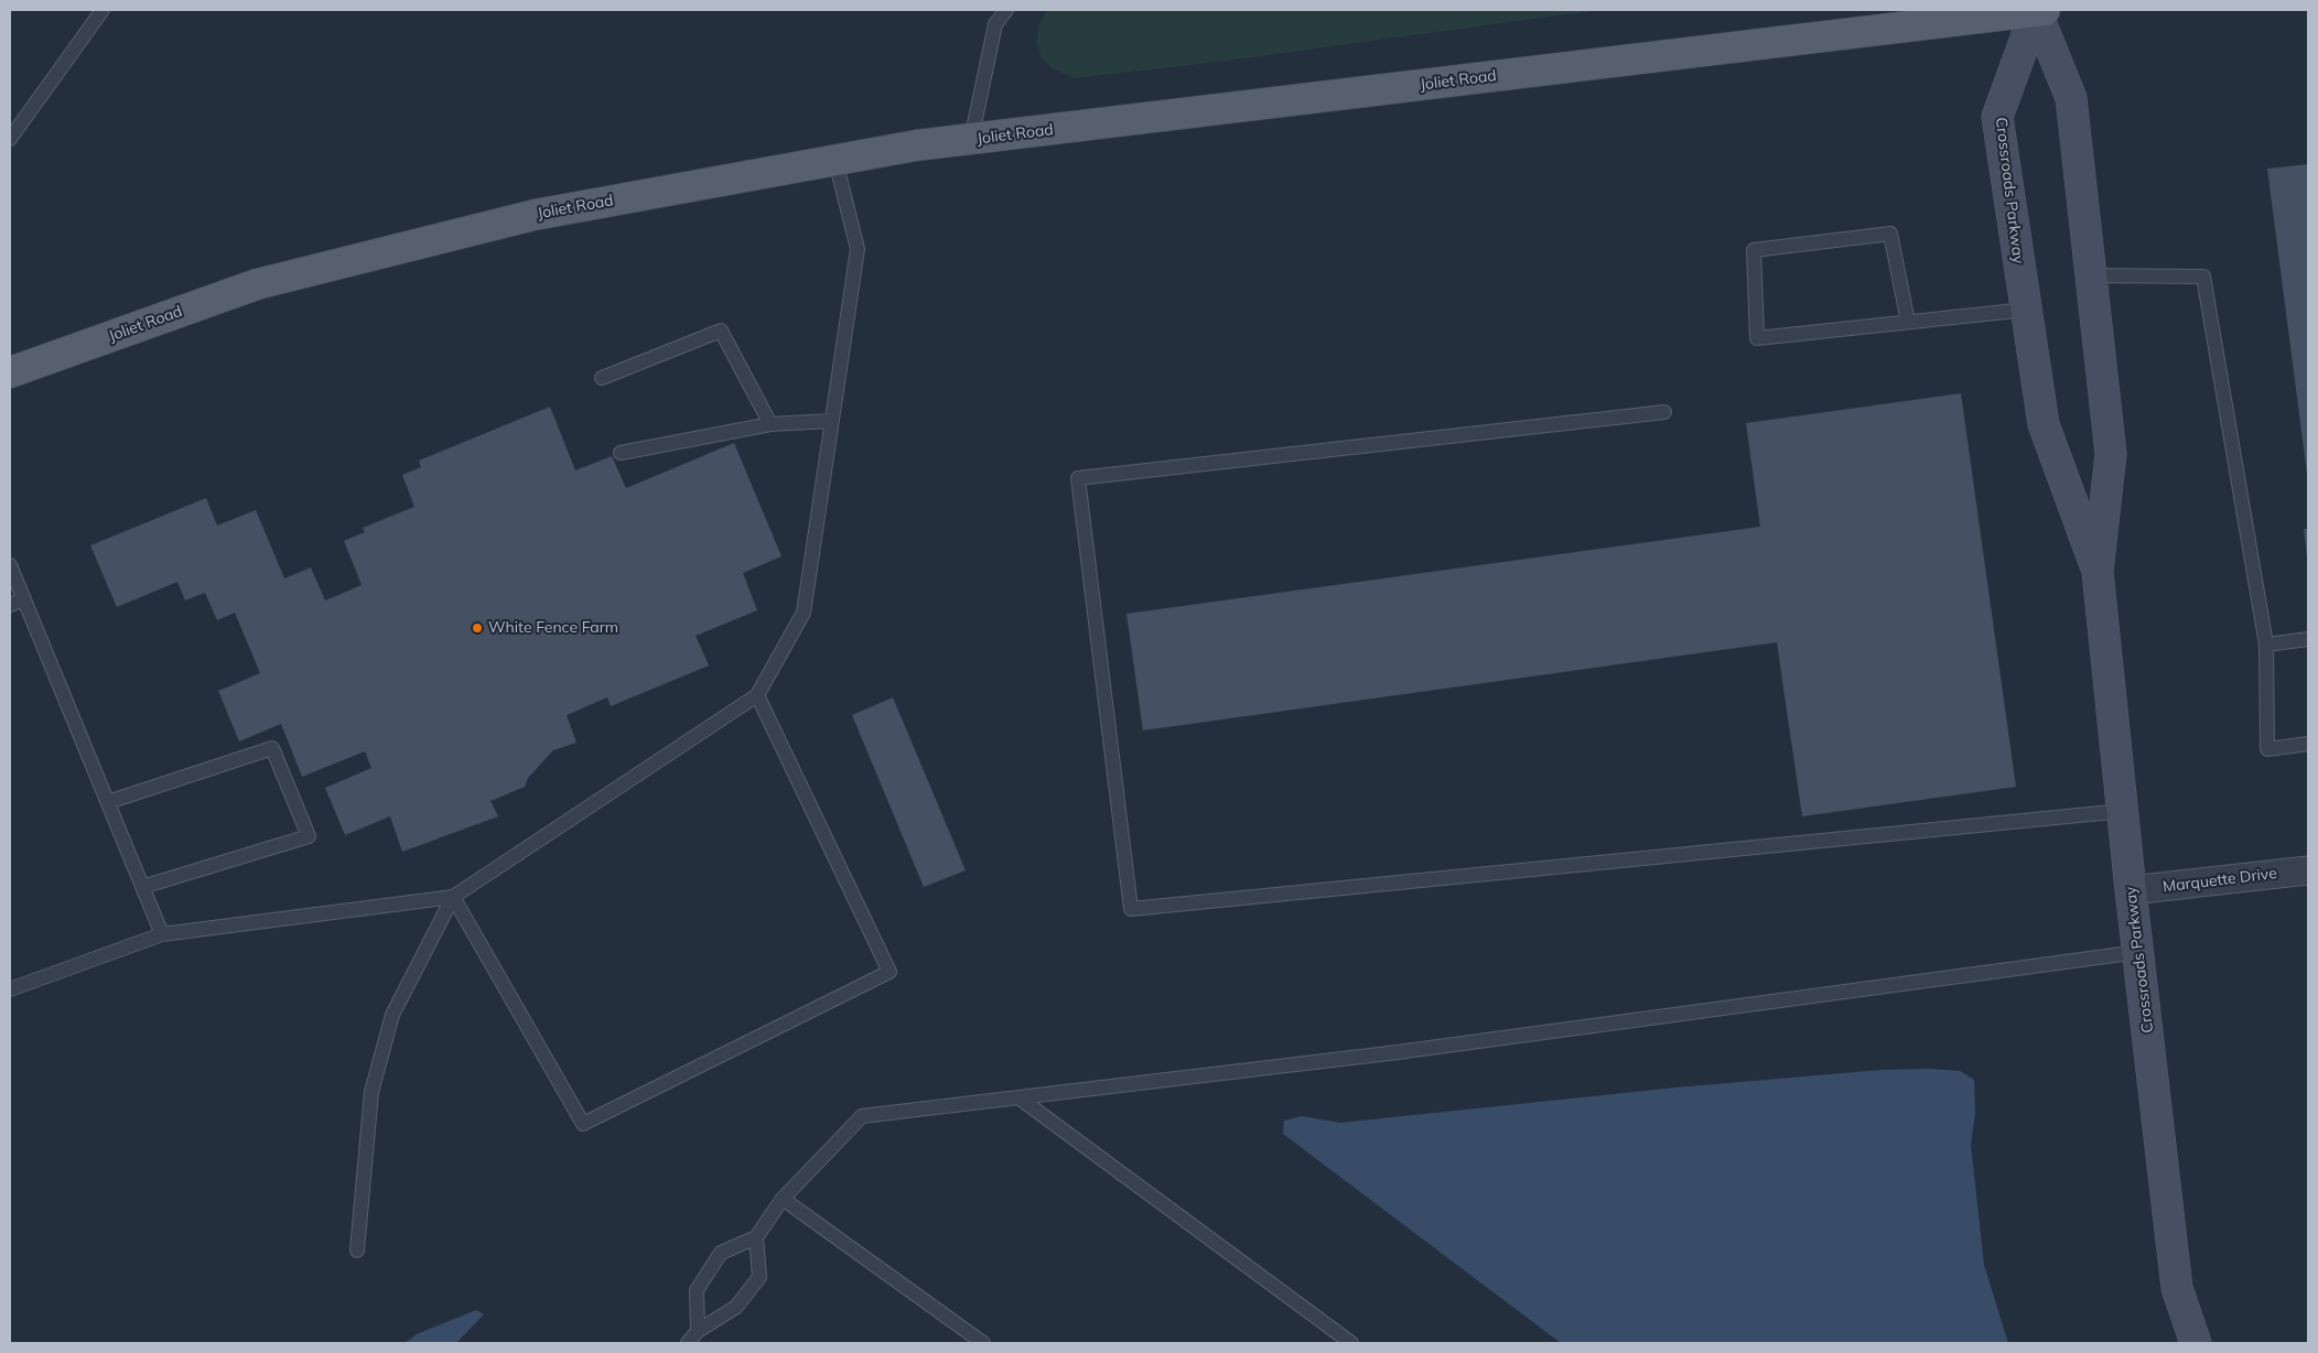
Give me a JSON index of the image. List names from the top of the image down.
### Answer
{
  "streets": {
    "main road": ["Joliet Road"],
    "street": ["Crossroads Parkway", "Marquette Drive"]
  },
  "crossings": [
    ["Joliet Road", "Crossroads Parkway"],
    ["Crossroads Parkway", "Marquette Drive"]
  ],
  "places": ["White Fence Farm"]
}
